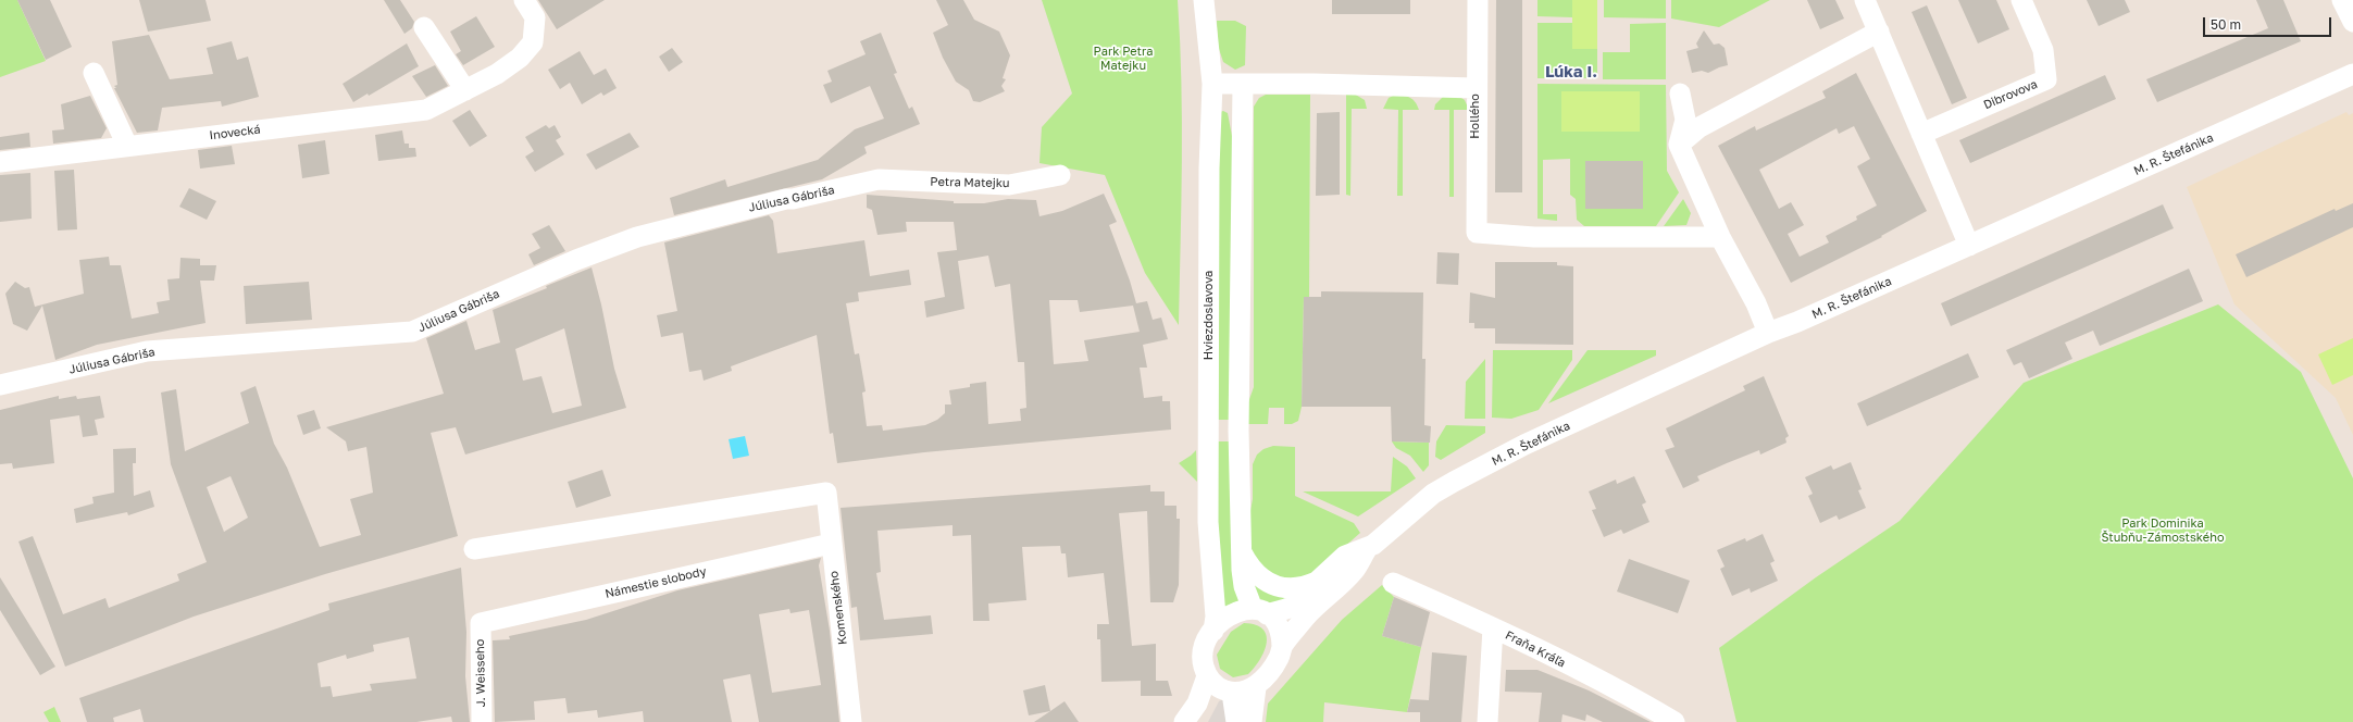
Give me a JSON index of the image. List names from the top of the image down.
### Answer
{
  "streets": {
    "street": [
      "Dibrovova",
      "Hollého",
      "Inovecká",
      "M. R. Štefánika",
      "Petra Matejku",
      "Júliusa Gábriša",
      "Hviezdoslavova",
      "Námestie slobody",
      "Komenského",
      "Fraňa Kráľa",
      "J. Weisseho"
    ]
  },
  "crossings": [
    ["M. R. Štefánika", "Hviezdoslavova"],
    ["Petra Matejku", "Júliusa Gábriša"],
    ["Námestie slobody", "Komenského"],
    ["Námestie slobody", "J. Weisseho"]
  ],
  "districts": ["Lúka I."],
  "parks": ["Park Petra Matejku", "Park Dominika Štubňu-Zámostského"],
  "scale_bar": "50 m"
}
